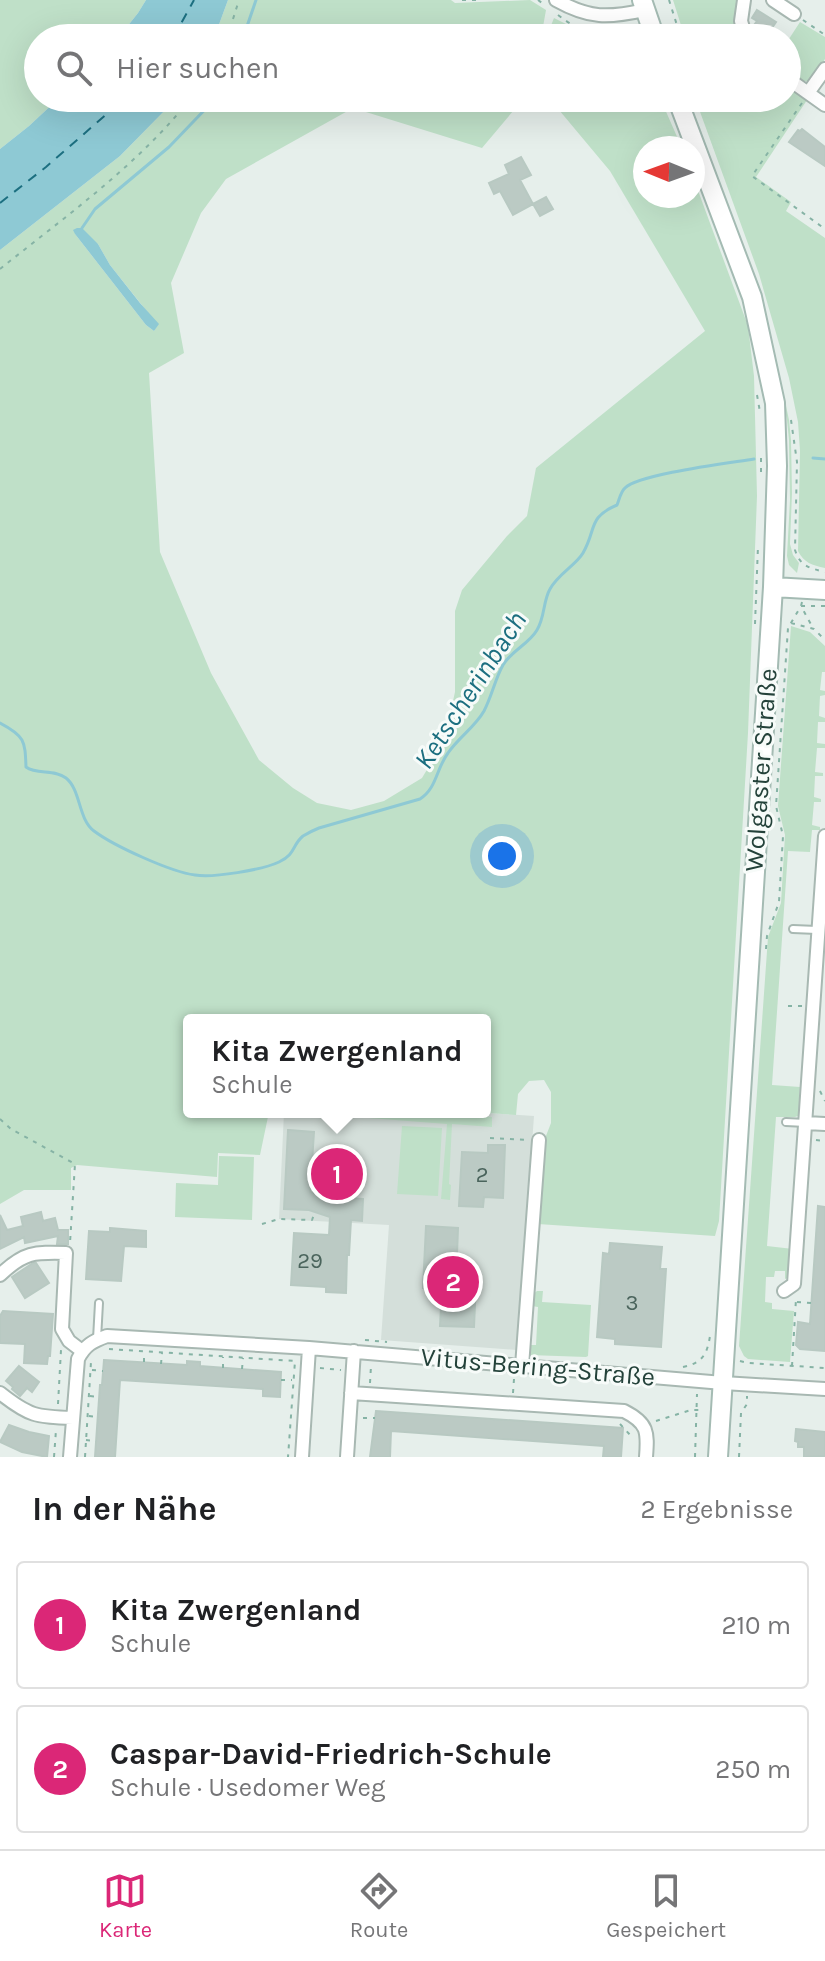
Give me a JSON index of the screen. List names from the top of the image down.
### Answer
{
  "streets": {
    "main road": ["Wolgaster Straße"],
    "street": ["Vitus-Bering-Straße"]
  },
  "crossings": [
    ["Wolgaster Straße", "Vitus-Bering-Straße"]
  ],
  "water": ["Ketscherinbach"],
  "house_numbers": ["2", "29", "3"],
  "north": "left",
  "page": {
    "search": "Hier suchen",
    "popup": ["Kita Zwergenland", "Schule"],
    "pins": ["1", "2"],
    "heading": ["In der Nähe", "2 Ergebnisse"],
    "list": [
      {
        "mark": "1",
        "name": "Kita Zwergenland",
        "note": "Schule",
        "value": "210 m"
      },
      {
        "mark": "2",
        "name": "Caspar-David-Friedrich-Schule",
        "note": "Schule · Usedomer Weg",
        "value": "250 m"
      }
    ],
    "nav": ["Karte", "Route", "Gespeichert"]
  }
}
